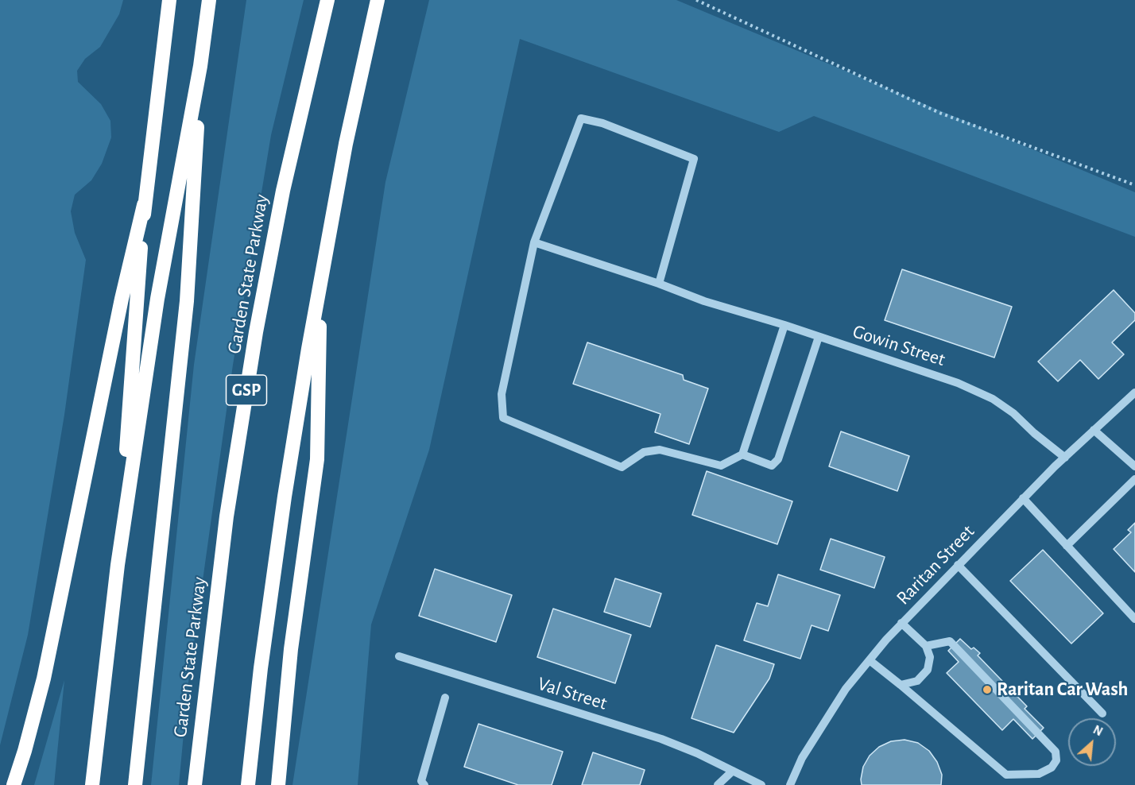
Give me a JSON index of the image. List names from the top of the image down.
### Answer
{
  "streets": {
    "highway": ["Garden State Parkway", "GSP"],
    "street": ["Gowin Street", "Raritan Street", "Val Street"]
  },
  "crossings": [
    ["Gowin Street", "Raritan Street"]
  ],
  "places": ["Raritan Car Wash"],
  "north": "top right"
}
